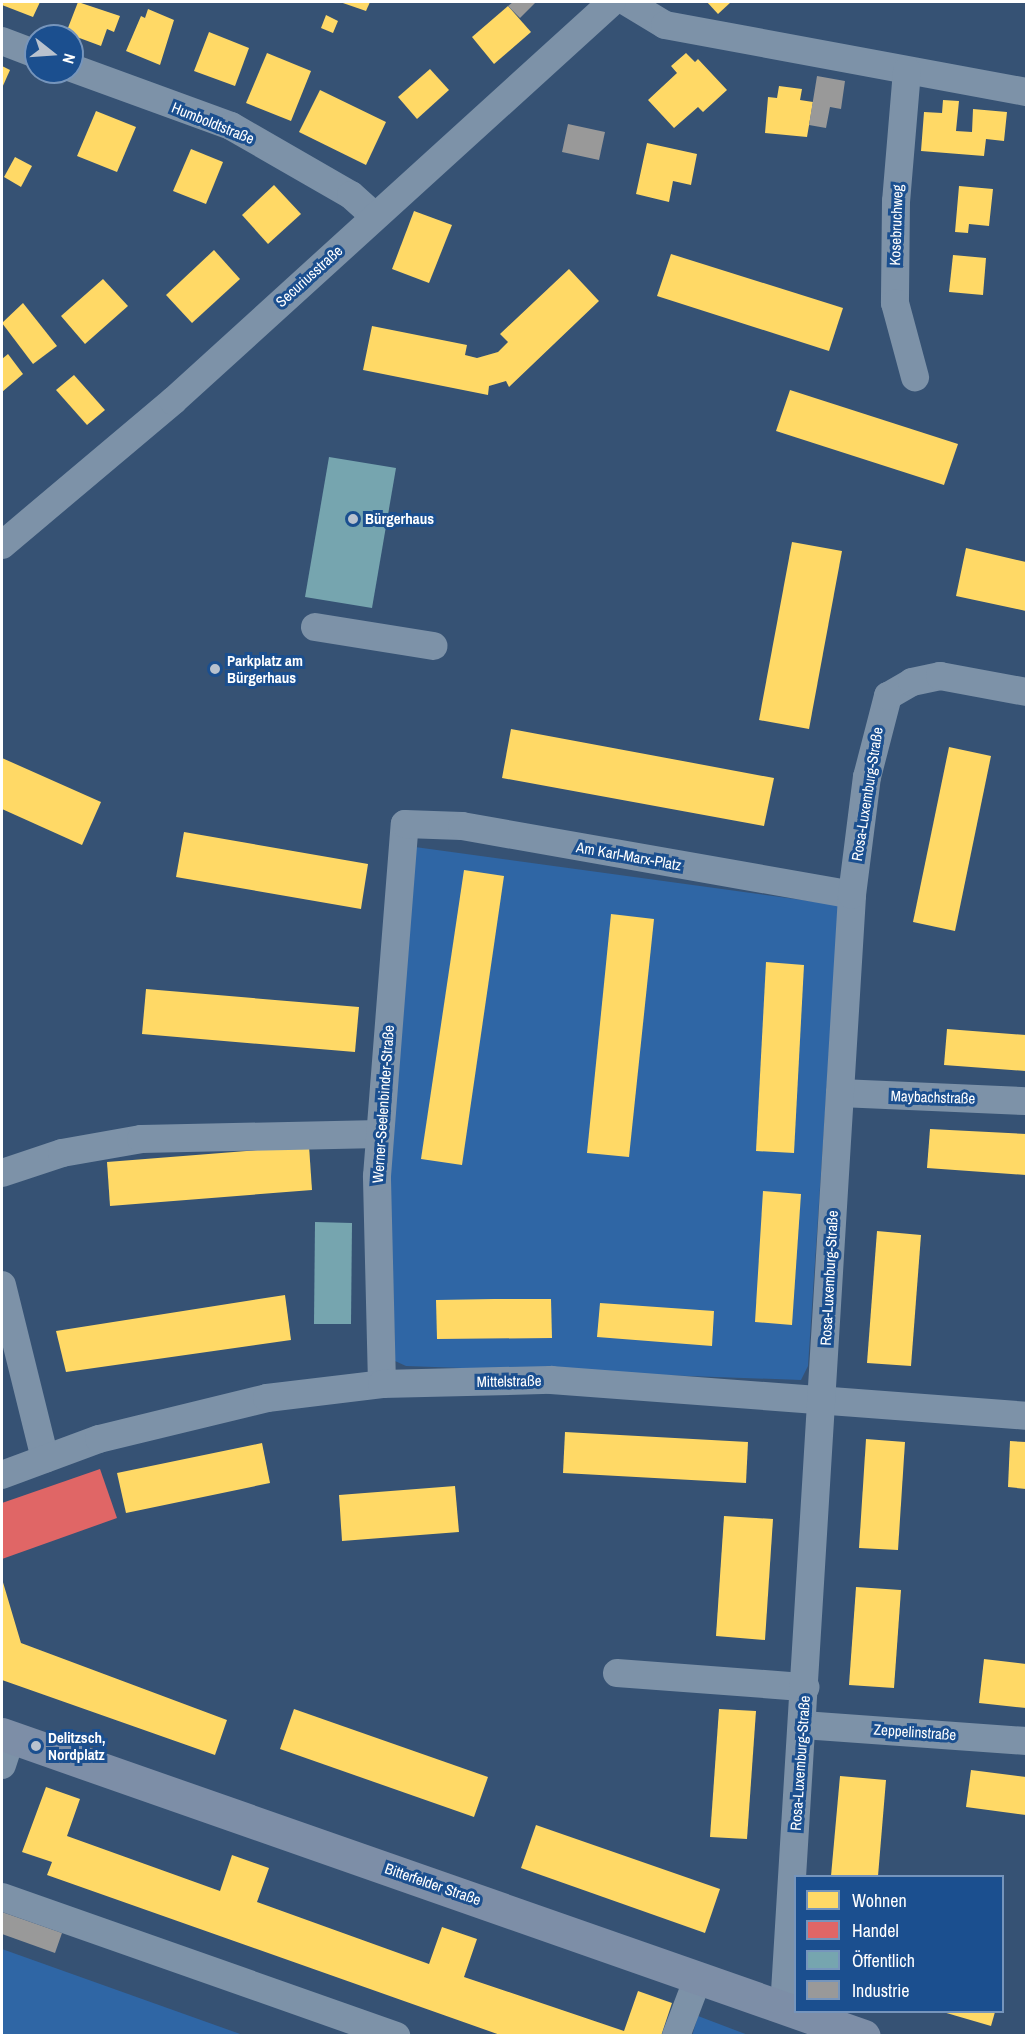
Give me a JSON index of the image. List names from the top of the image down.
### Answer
{
  "streets": {
    "main road": ["Bitterfelder Straße"],
    "street": [
      "Humboldtstraße",
      "Kosebruchweg",
      "Securiusstraße",
      "Rosa-Luxemburg-Straße",
      "Am Karl-Marx-Platz",
      "Maybachstraße",
      "Werner-Seelenbinder-Straße",
      "Mittelstraße",
      "Zeppelinstraße"
    ]
  },
  "crossings": [
    ["Humboldtstraße", "Securiusstraße"],
    ["Rosa-Luxemburg-Straße", "Am Karl-Marx-Platz"],
    ["Rosa-Luxemburg-Straße", "Maybachstraße"],
    ["Rosa-Luxemburg-Straße", "Mittelstraße"],
    ["Rosa-Luxemburg-Straße", "Zeppelinstraße"],
    ["Rosa-Luxemburg-Straße", "Bitterfelder Straße"],
    ["Am Karl-Marx-Platz", "Werner-Seelenbinder-Straße"],
    ["Werner-Seelenbinder-Straße", "Mittelstraße"]
  ],
  "places": ["Bürgerhaus", "Parkplatz am Bürgerhaus", "Delitzsch, Nordplatz"],
  "legend": [
    "Wohnen",
    "Handel",
    "Öffentlich",
    "Industrie"
  ],
  "north": "right"
}
